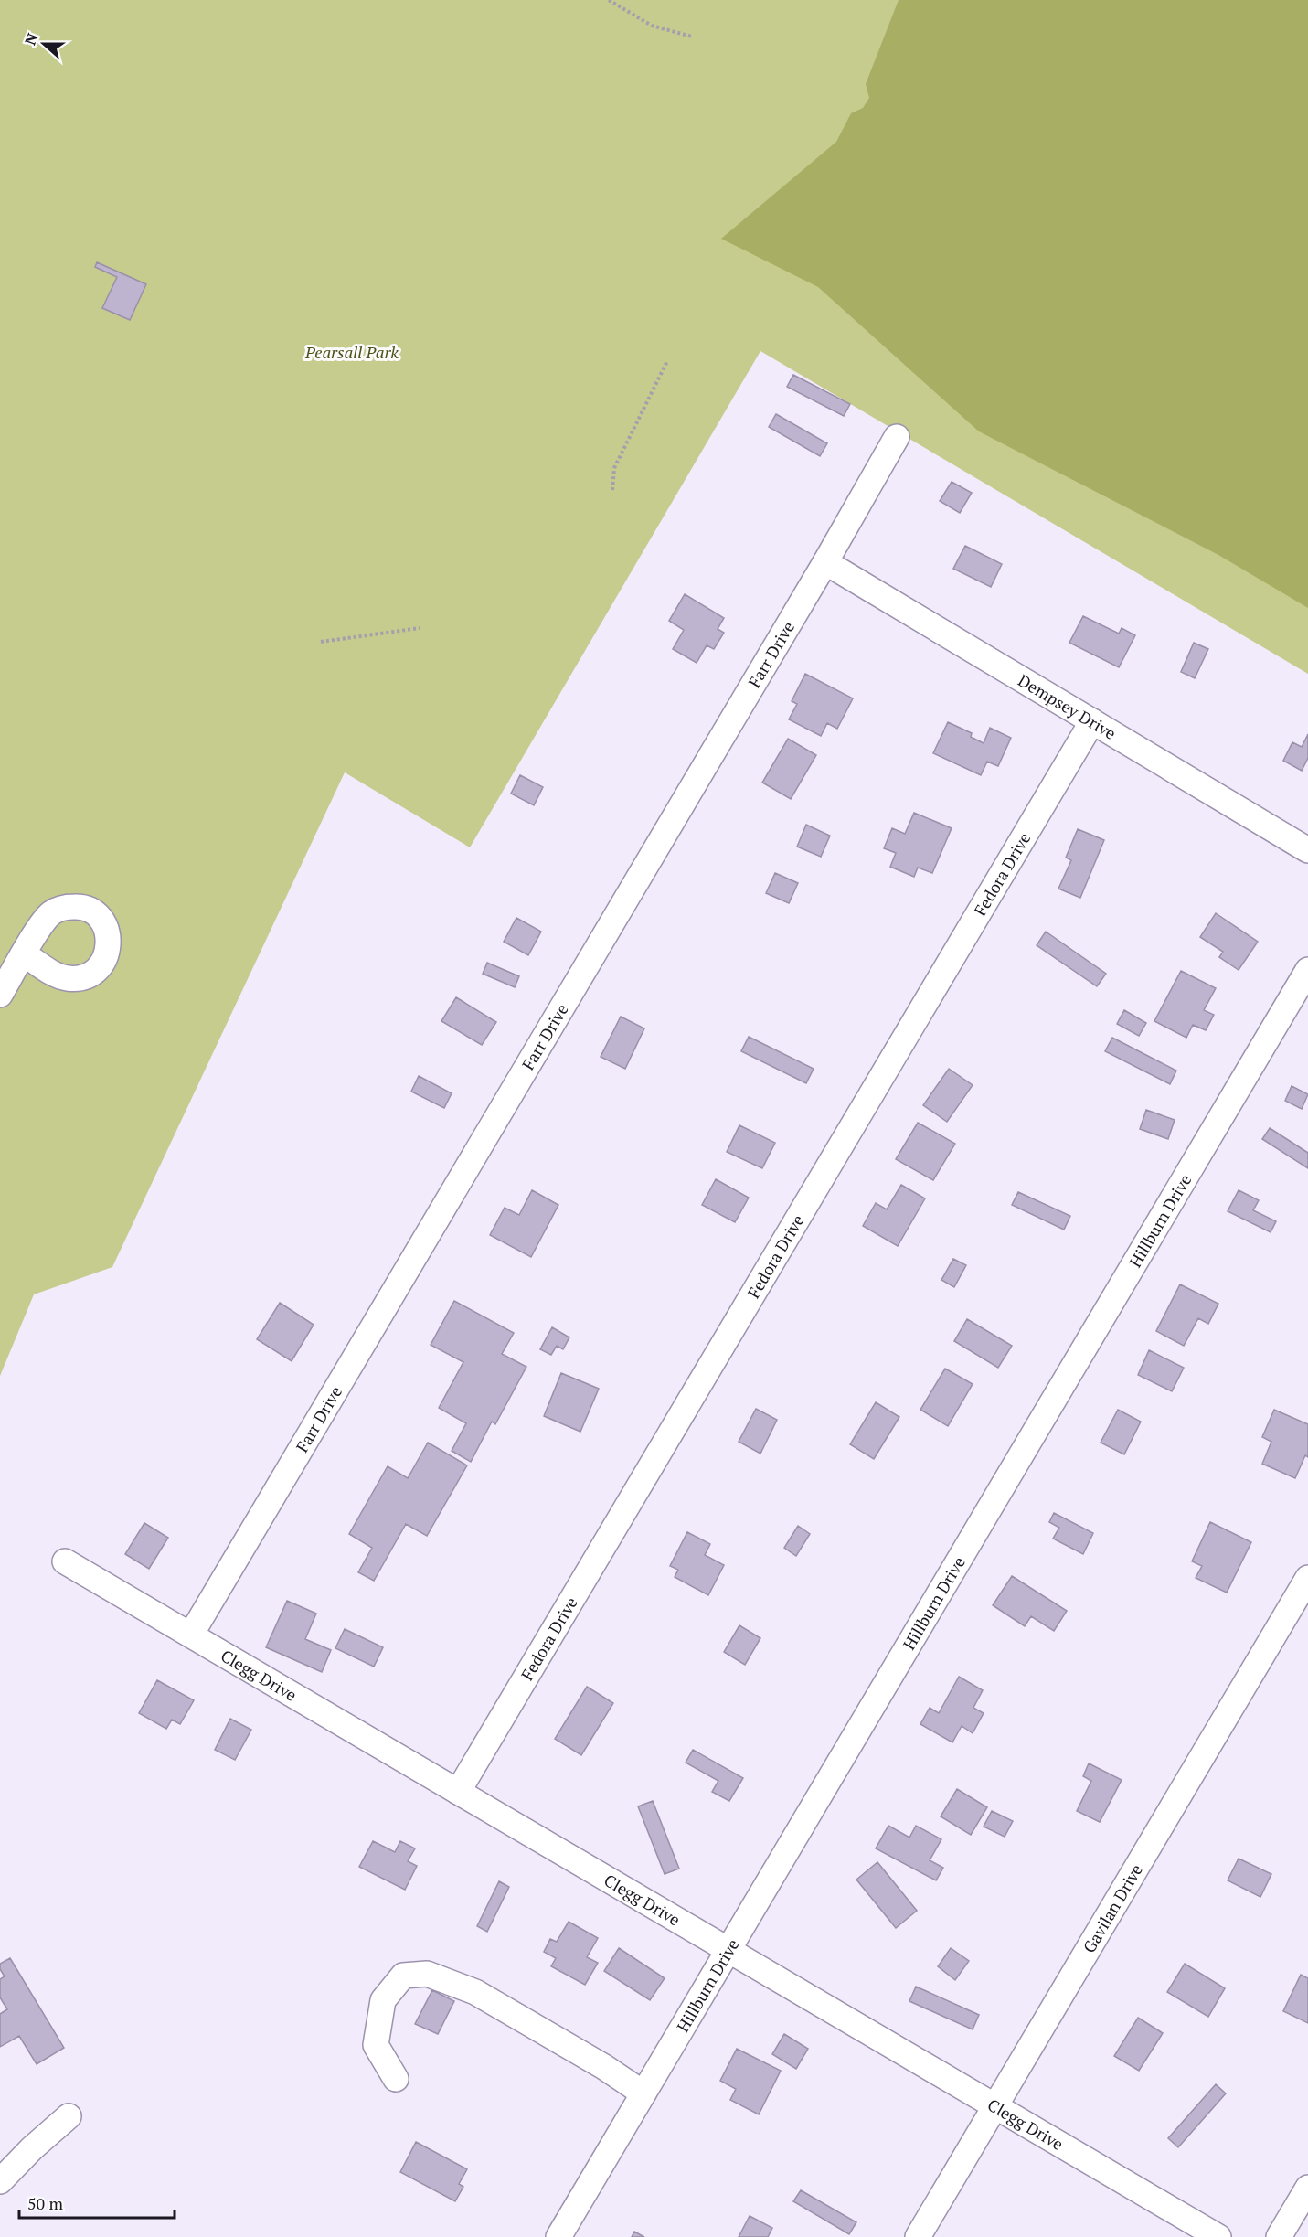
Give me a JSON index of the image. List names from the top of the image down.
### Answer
{
  "streets": {
    "street": [
      "Farr Drive",
      "Dempsey Drive",
      "Fedora Drive",
      "Hillburn Drive",
      "Clegg Drive",
      "Gavilan Drive"
    ]
  },
  "crossings": [
    ["Farr Drive", "Dempsey Drive"],
    ["Farr Drive", "Clegg Drive"],
    ["Dempsey Drive", "Fedora Drive"],
    ["Fedora Drive", "Clegg Drive"],
    ["Hillburn Drive", "Clegg Drive"],
    ["Clegg Drive", "Gavilan Drive"]
  ],
  "parks": ["Pearsall Park"],
  "scale_bar": "50 m",
  "north": "left"
}
